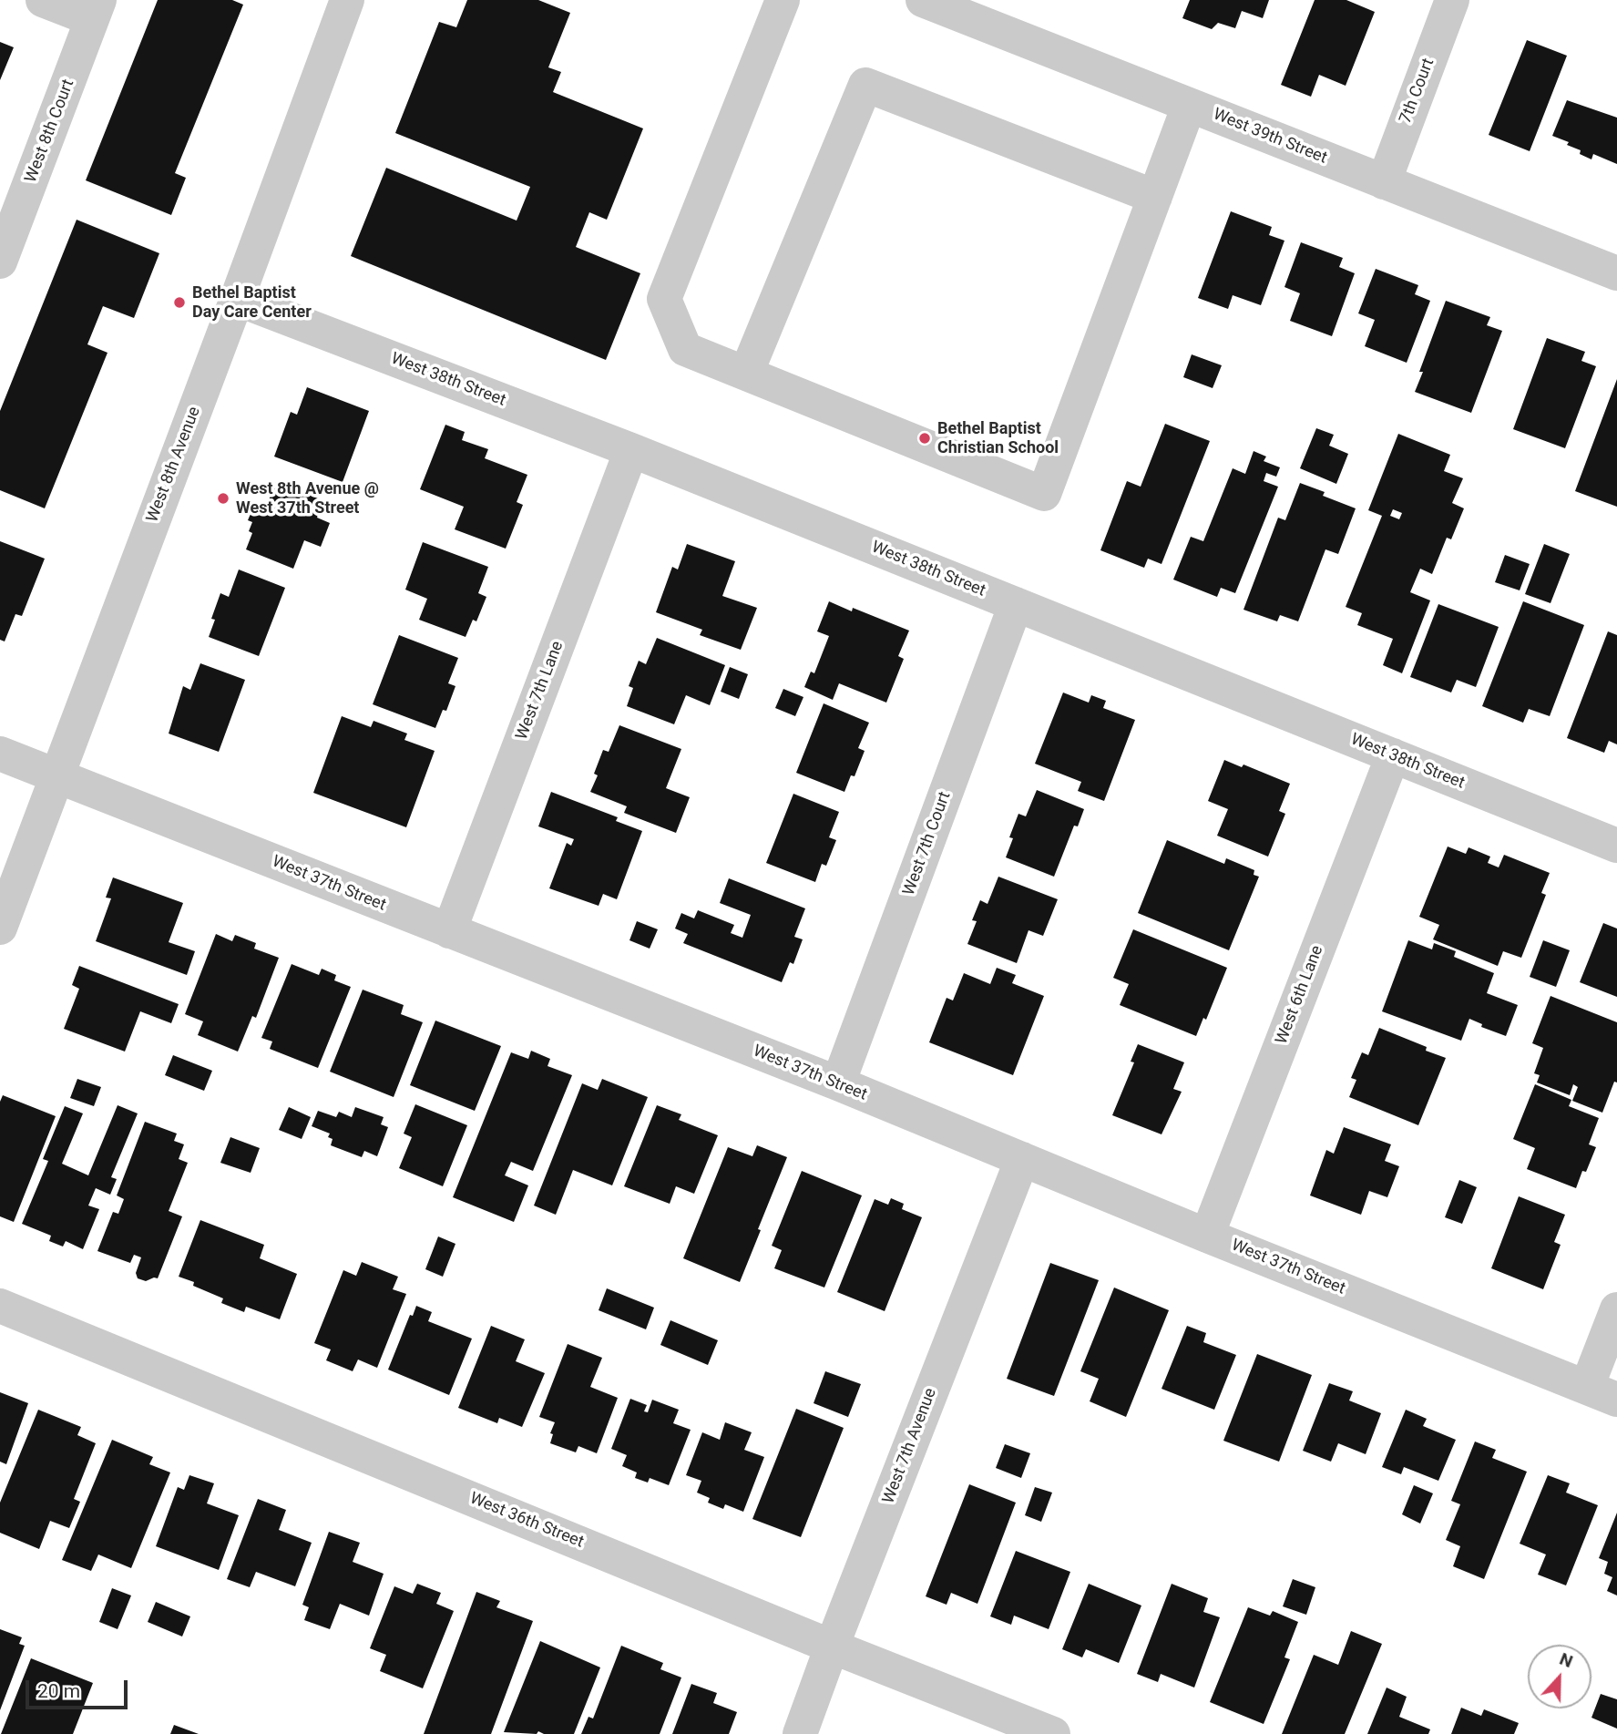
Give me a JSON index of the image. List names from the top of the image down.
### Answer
{
  "streets": {
    "street": [
      "7th Court",
      "West 8th Court",
      "West 39th Street",
      "West 38th Street",
      "West 8th Avenue",
      "West 7th Lane",
      "West 7th Court",
      "West 37th Street",
      "West 6th Lane",
      "West 7th Avenue",
      "West 36th Street"
    ]
  },
  "crossings": [
    ["7th Court", "West 39th Street"],
    ["West 38th Street", "West 8th Avenue"],
    ["West 38th Street", "West 7th Lane"],
    ["West 38th Street", "West 7th Court"],
    ["West 38th Street", "West 6th Lane"],
    ["West 8th Avenue", "West 37th Street"],
    ["West 7th Lane", "West 37th Street"],
    ["West 7th Court", "West 37th Street"],
    ["West 37th Street", "West 6th Lane"],
    ["West 37th Street", "West 7th Avenue"],
    ["West 7th Avenue", "West 36th Street"]
  ],
  "places": ["Bethel Baptist Day Care Center", "Bethel Baptist Christian School", "West 8th Avenue @ West 37th Street"],
  "scale_bar": "20 m",
  "north": "top"
}
